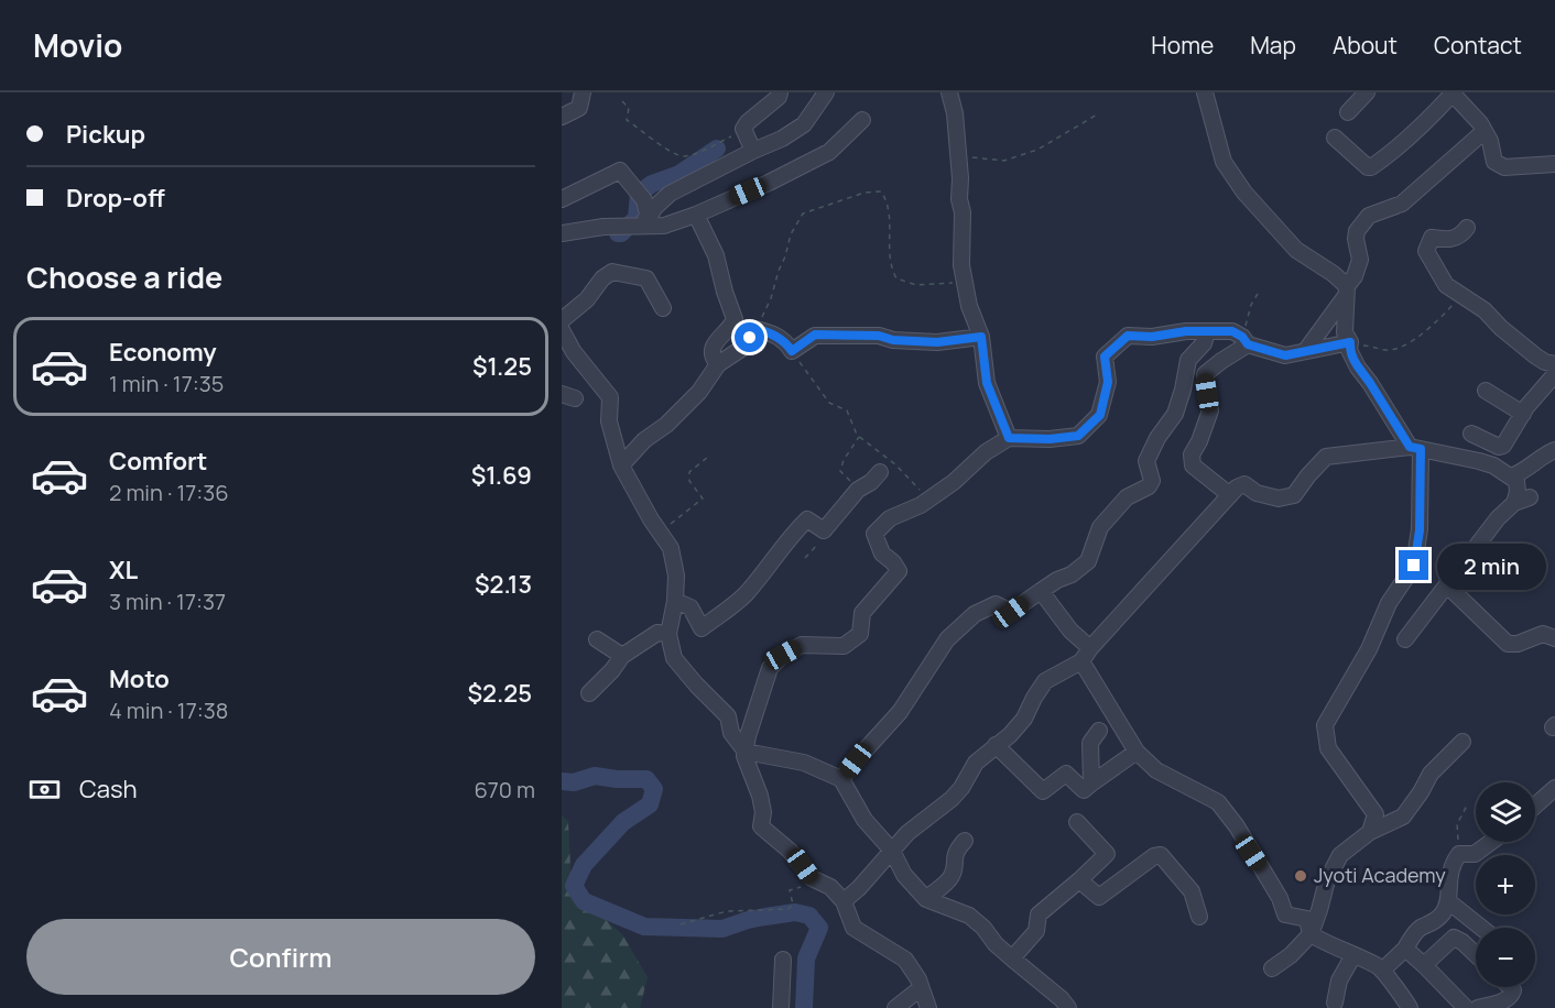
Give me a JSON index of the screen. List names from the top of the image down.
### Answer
{
  "places": ["Jyoti Academy"],
  "page": {
    "header": "Movio",
    "nav": [
      "Home",
      "Map",
      "About",
      "Contact"
    ],
    "banner": ["Pickup", "Drop-off"],
    "heading": "Choose a ride",
    "list": [
      {
        "name": "Economy",
        "note": "1 min · 17:35",
        "value": "$1.25"
      },
      {
        "name": "Comfort",
        "note": "2 min · 17:36",
        "value": "$1.69"
      },
      {
        "name": "XL",
        "note": "3 min · 17:37",
        "value": "$2.13"
      },
      {
        "name": "Moto",
        "note": "4 min · 17:38",
        "value": "$2.25"
      }
    ],
    "bubble": "2 min",
    "pay": ["Cash", "670 m"],
    "map_buttons": ["+", "−"],
    "buttons": "Confirm"
  }
}
